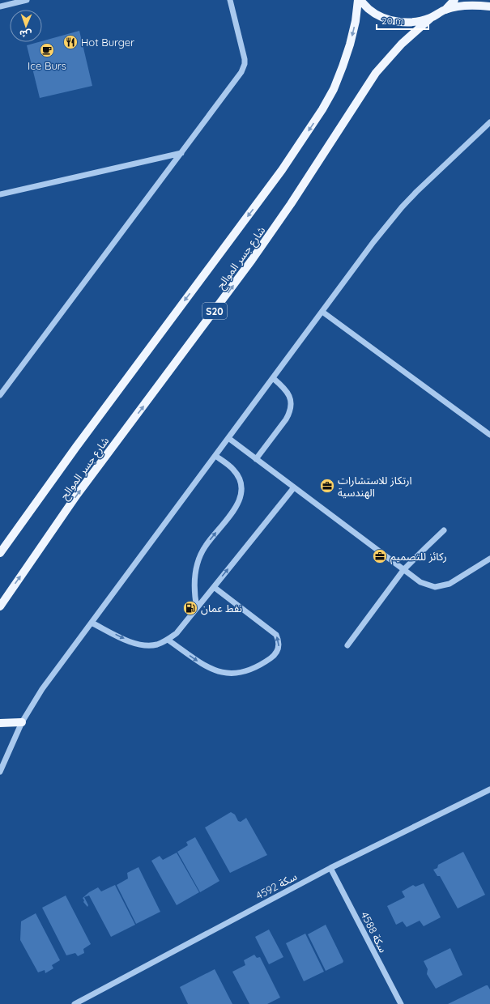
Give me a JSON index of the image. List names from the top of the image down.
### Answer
{
  "streets": {
    "main road": ["شارع جسر الموالح", "S20"],
    "street": ["سكة 4592", "سكة 4588"]
  },
  "crossings": [
    ["شارع جسر الموالح", "S20"],
    ["سكة 4592", "سكة 4588"]
  ],
  "places": {
    "restaurant": ["Hot Burger"],
    "cafe": ["Ice Burs"],
    "office": ["ارتكاز للاستشارات الهندسية", "ركائز للتصميم"],
    "fuel station": ["نفط عمان"]
  },
  "scale_bar": "20 m",
  "north": "bottom"
}
